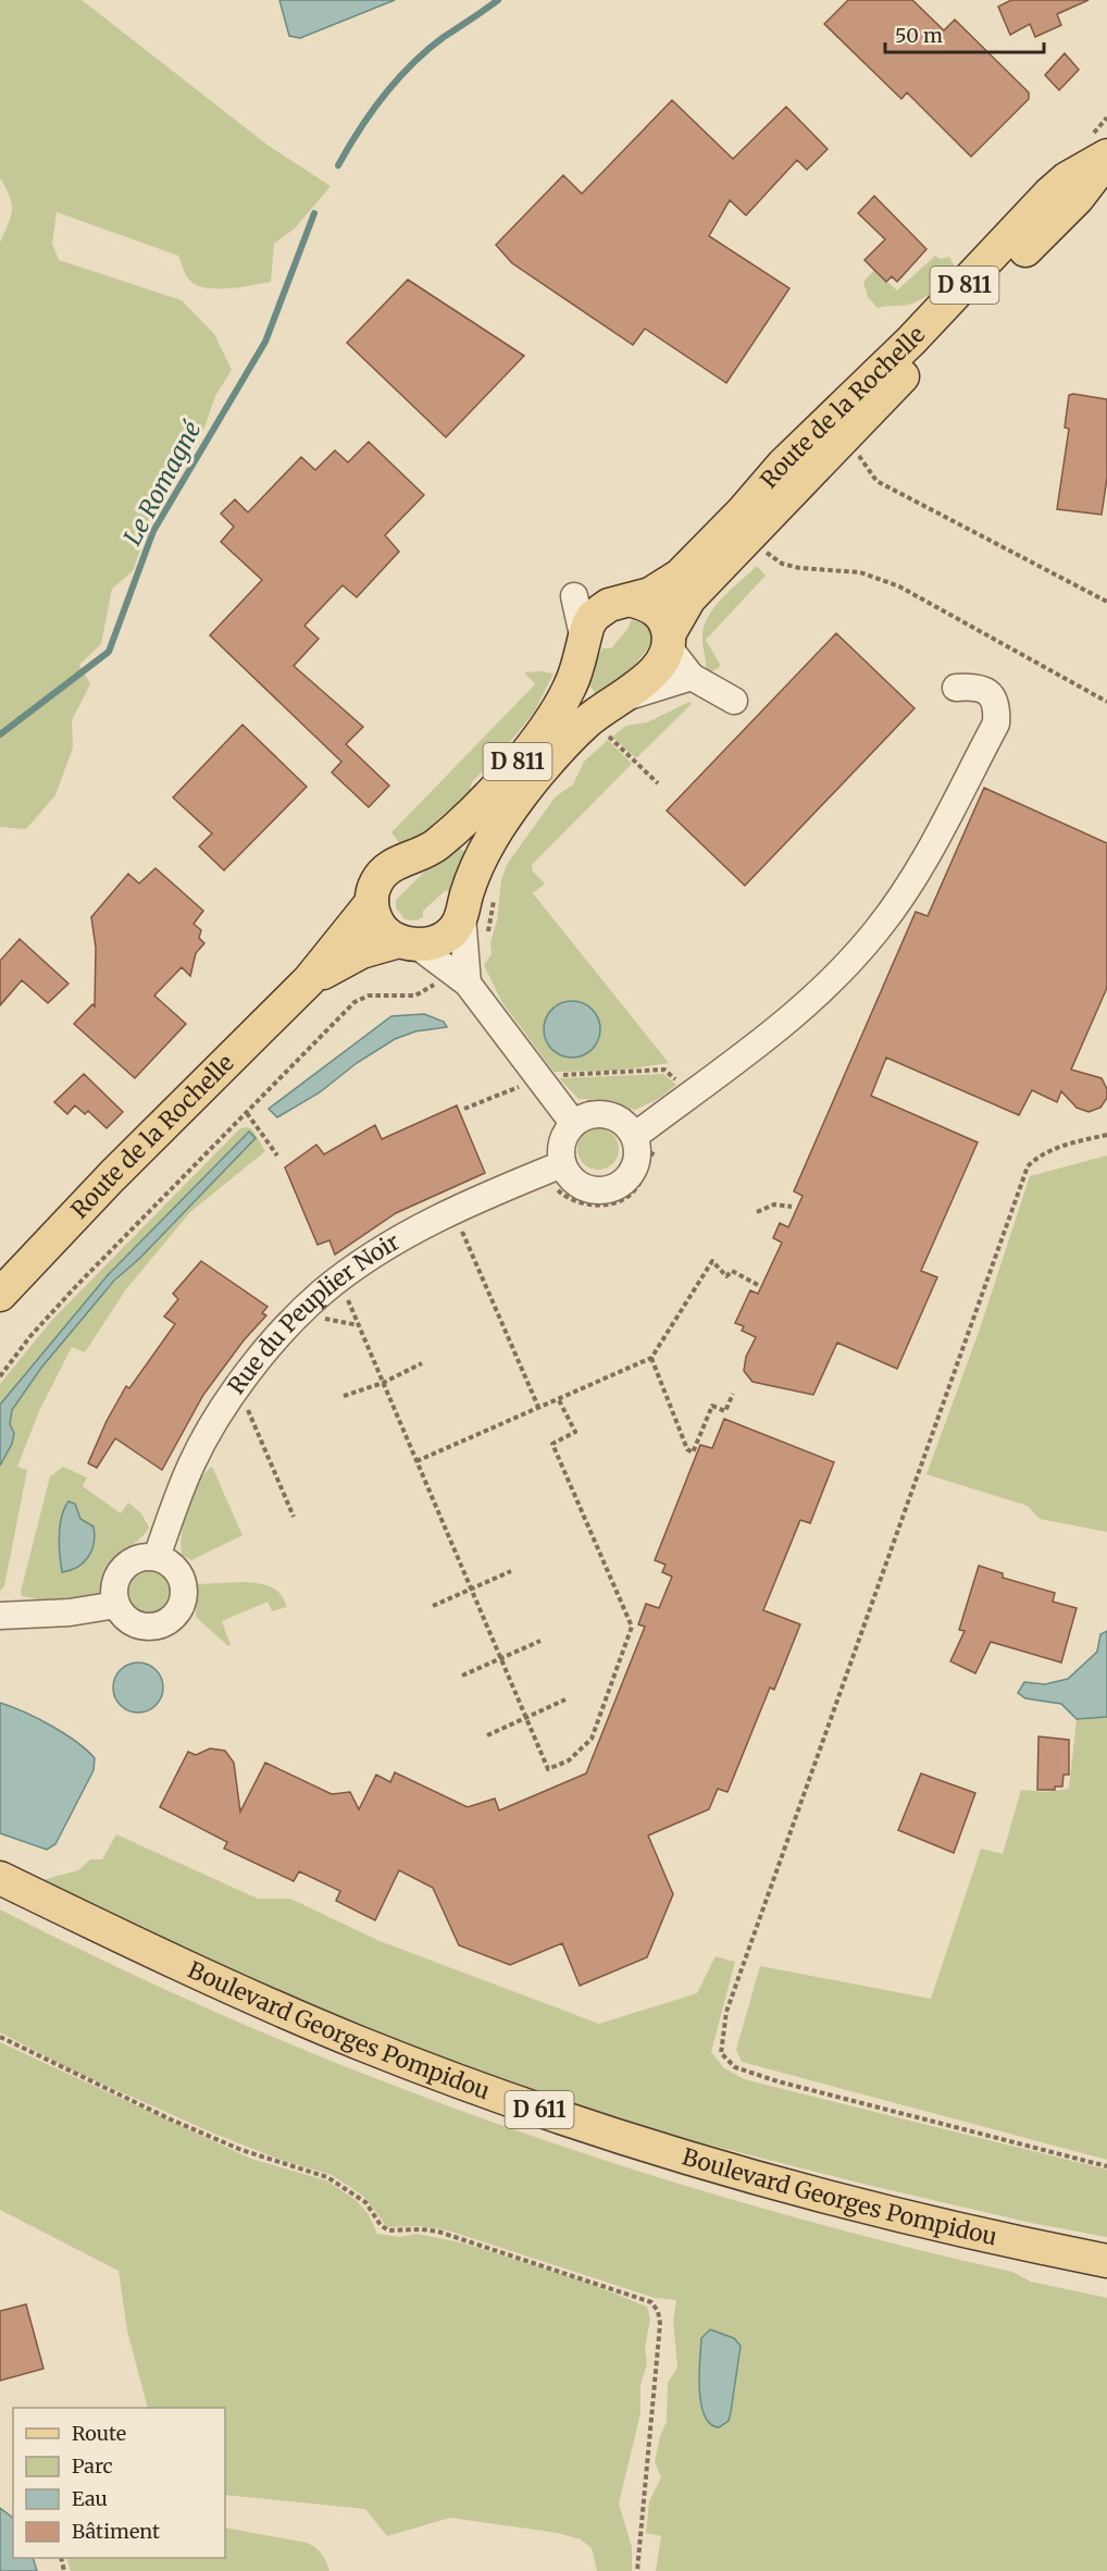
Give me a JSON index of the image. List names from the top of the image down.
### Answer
{
  "streets": {
    "main road": [
      "D 811",
      "Route de la Rochelle",
      "Boulevard Georges Pompidou",
      "D 611"
    ],
    "street": ["Rue du Peuplier Noir"]
  },
  "water": ["Le Romagné"],
  "legend": [
    "Route",
    "Parc",
    "Eau",
    "Bâtiment"
  ],
  "scale_bar": "50 m"
}
